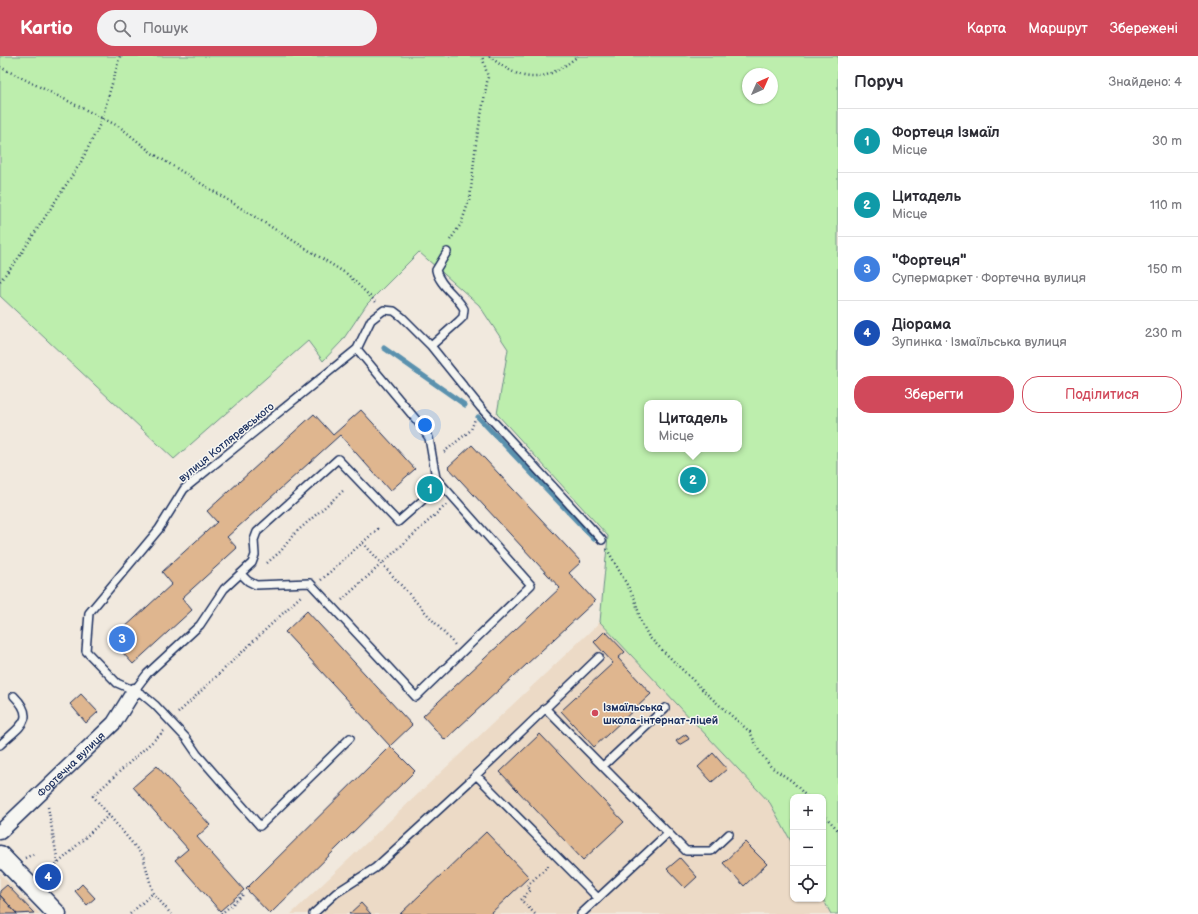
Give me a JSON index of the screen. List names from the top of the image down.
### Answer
{
  "streets": {
    "street": ["Фортечна вулиця"],
    "lane": ["вулиця Котляревського"]
  },
  "crossings": [
    ["вулиця Котляревського", "Фортечна вулиця"]
  ],
  "places": ["Ізмаїльська школа-інтернат-ліцей"],
  "north": "top right",
  "page": {
    "header": "Kartio",
    "search": "Пошук",
    "nav": ["Карта", "Маршрут", "Збережені"],
    "heading": ["Поруч", "Знайдено: 4"],
    "list": [
      {
        "mark": "1",
        "name": "Фортеця Ізмаїл",
        "note": "Місце",
        "value": "30 m"
      },
      {
        "mark": "2",
        "name": "Цитадель",
        "note": "Місце",
        "value": "110 m"
      },
      {
        "mark": "3",
        "name": "\"Фортеця\"",
        "note": "Супермаркет · Фортечна вулиця",
        "value": "150 m"
      },
      {
        "mark": "4",
        "name": "Діорама",
        "note": "Зупинка · Ізмаїльська вулиця",
        "value": "230 m"
      }
    ],
    "buttons": ["Зберегти", "Поділитися"],
    "popup": ["Цитадель", "Місце"],
    "pins": [
      "2",
      "1",
      "3",
      "4"
    ],
    "map_buttons": ["+", "−"]
  }
}
